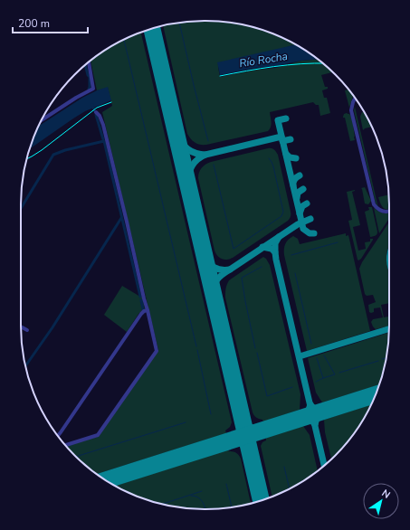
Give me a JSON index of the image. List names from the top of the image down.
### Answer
{
  "water": ["Río Rocha"],
  "scale_bar": "200 m",
  "north": "top right"
}
